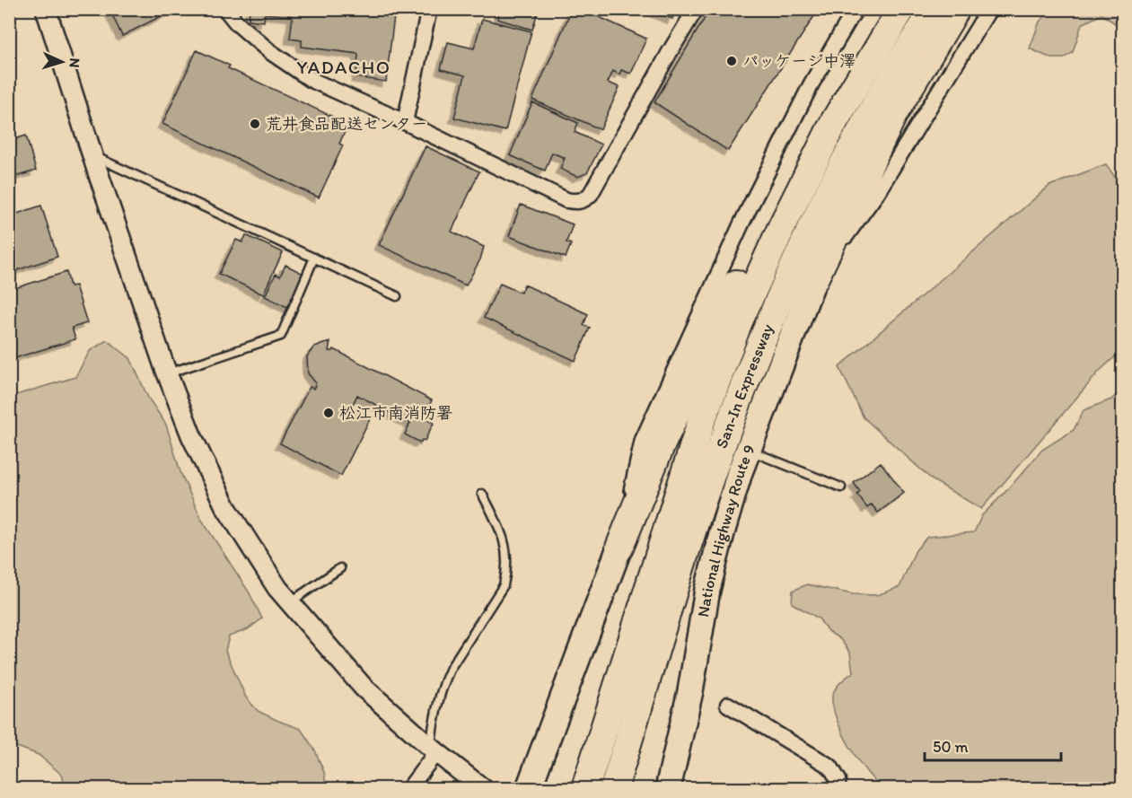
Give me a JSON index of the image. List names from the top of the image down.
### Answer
{
  "streets": {
    "highway": ["San-In Expressway", "National Highway Route 9"]
  },
  "districts": ["YADACHO"],
  "places": ["パッケージ中澤", "荒井食品配送センター", "松江市南消防署"],
  "scale_bar": "50 m",
  "north": "right"
}
